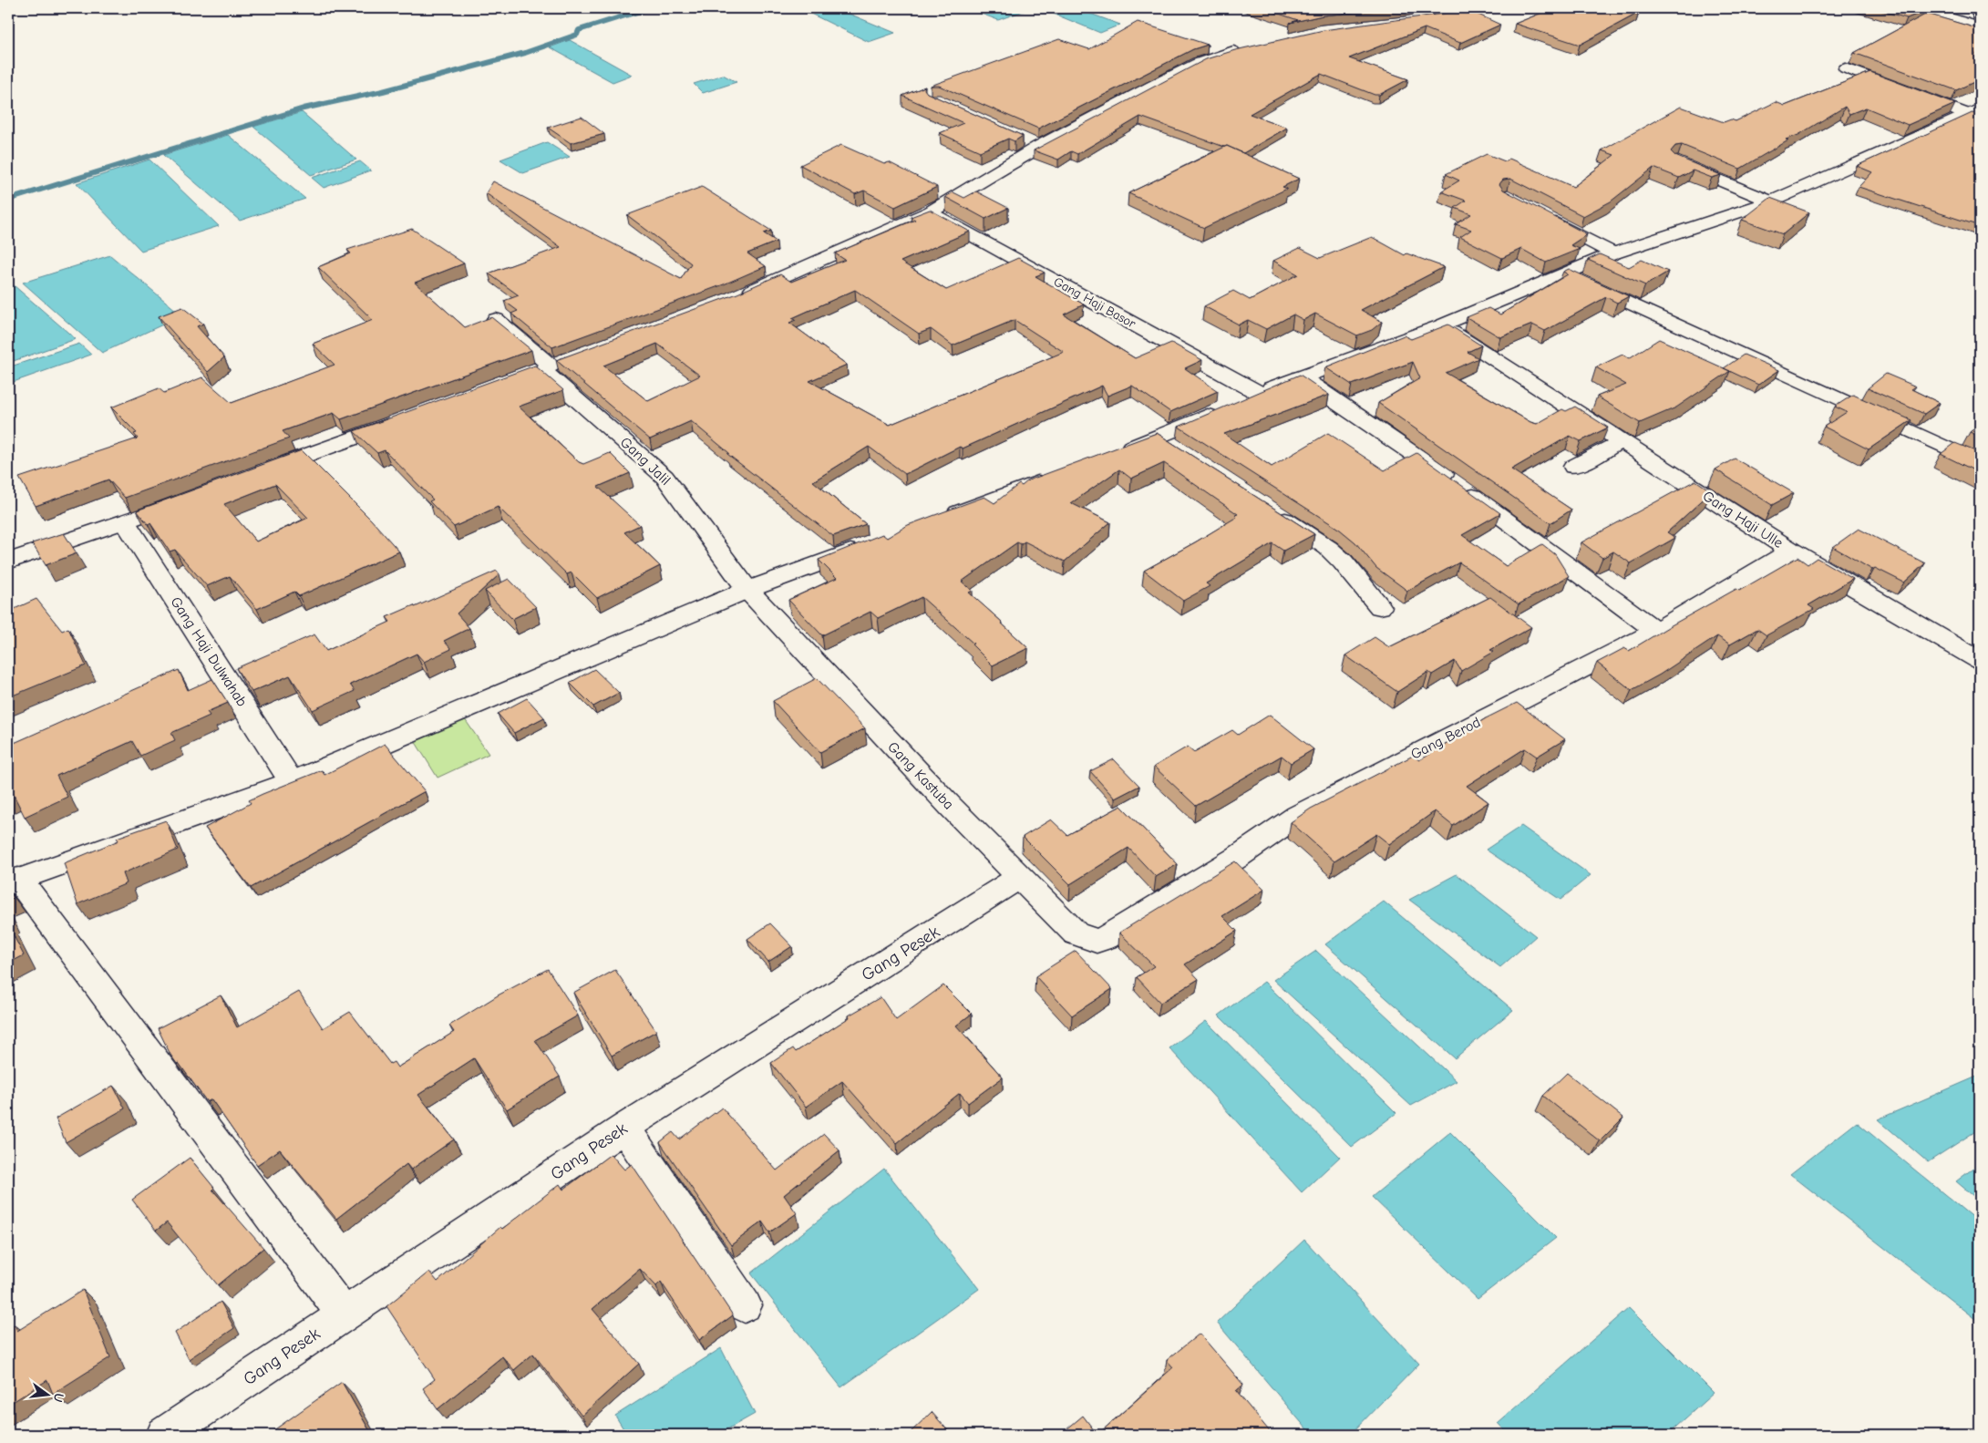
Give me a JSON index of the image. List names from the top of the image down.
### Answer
{
  "streets": {
    "street": [
      "Gang Haji Basor",
      "Gang Jalil",
      "Gang Haji Ulle",
      "Gang Haji Dulwahab",
      "Gang Berod",
      "Gang Kastuba",
      "Gang Pesek"
    ]
  },
  "crossings": [
    ["Gang Jalil", "Gang Kastuba"],
    ["Gang Haji Ulle", "Gang Berod"],
    ["Gang Berod", "Gang Kastuba"],
    ["Gang Kastuba", "Gang Pesek"]
  ],
  "north": "right"
}
